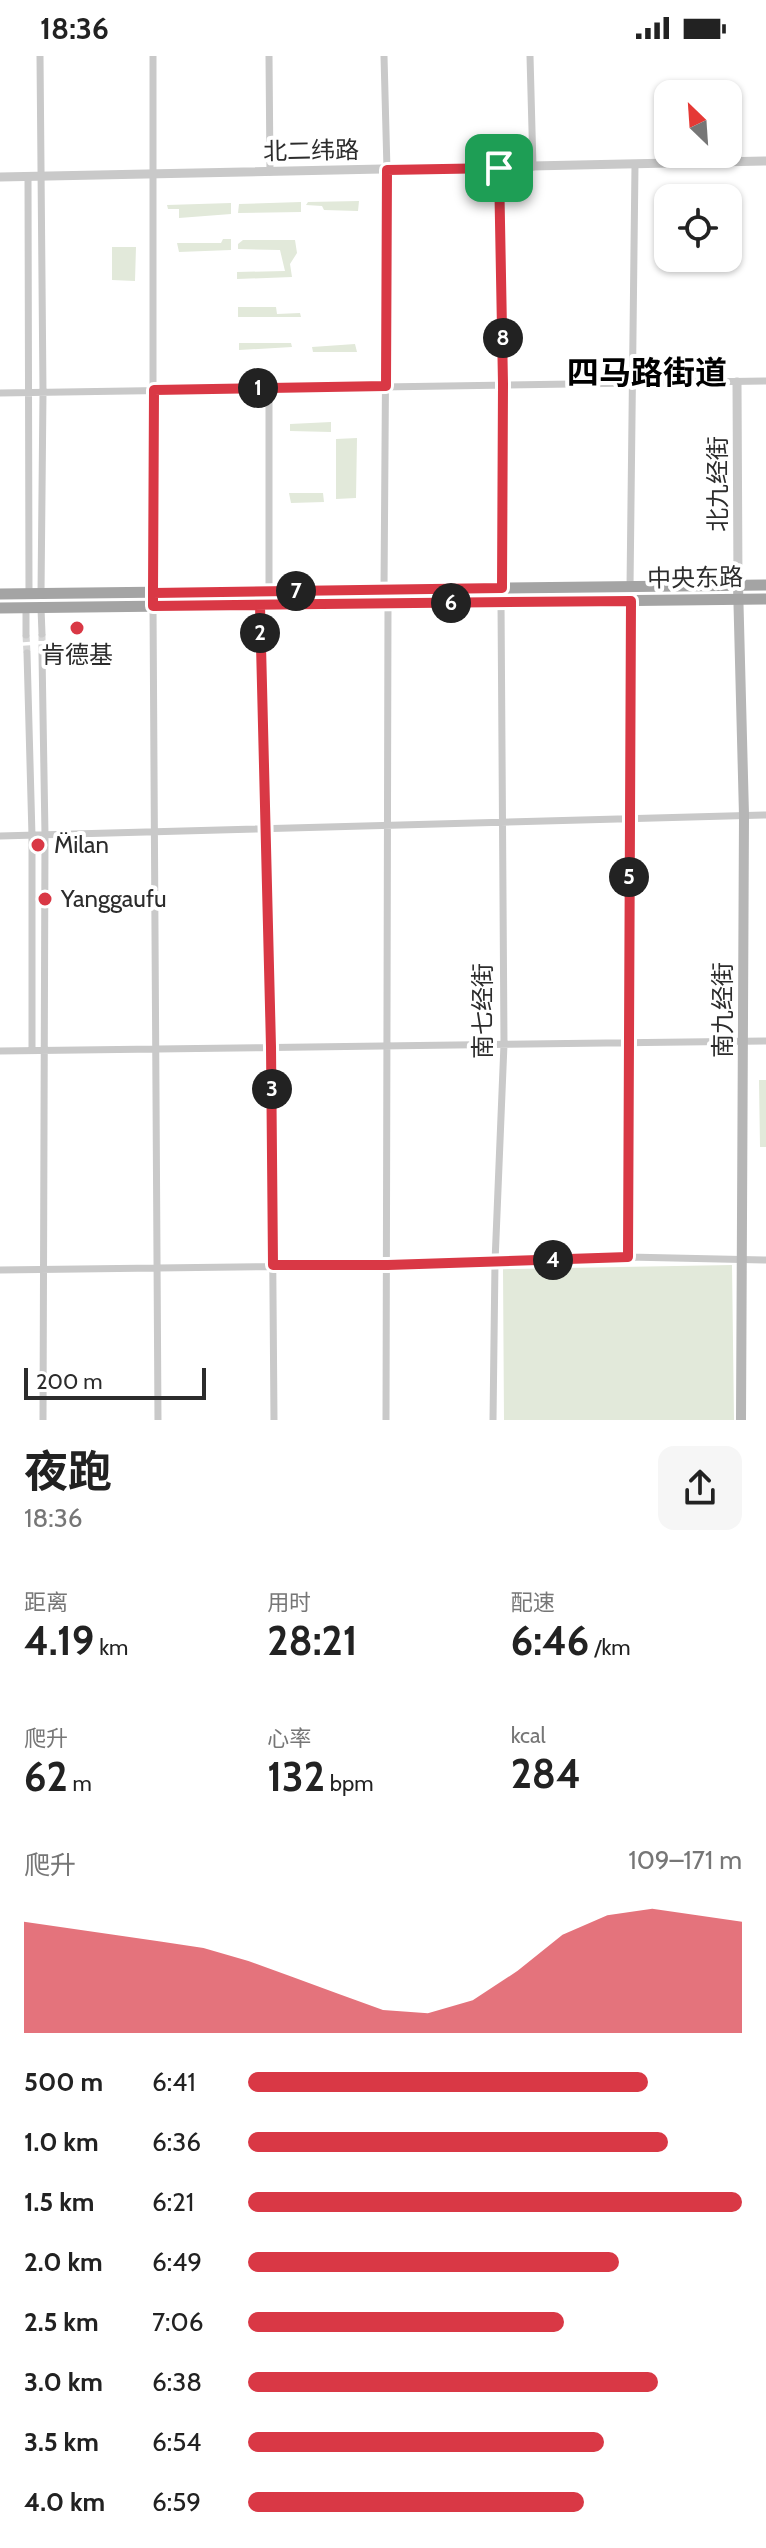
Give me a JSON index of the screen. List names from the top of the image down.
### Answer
{
  "streets": {
    "main road": ["中央东路", "南九经街"],
    "street": ["北二纬路", "北九经街", "南七经街"]
  },
  "crossings": [
    ["北九经街", "中央东路"],
    ["北九经街", "南九经街"],
    ["中央东路", "南九经街"],
    ["中央东路", "南七经街"]
  ],
  "districts": ["四马路街道"],
  "places": ["肯德基", "M̈ilan", "Yanggaufu"],
  "scale_bar": "200 m",
  "north": "top left",
  "page": {
    "status": "18:36",
    "pins": [
      "8",
      "1",
      "7",
      "6",
      "2",
      "5",
      "3",
      "4"
    ],
    "scale": "200 m",
    "heading": ["夜跑", "18:36"],
    "stats": [
      ["距离", "4.19 km"],
      ["用时", "28:21"],
      ["配速", "6:46 /km"],
      ["爬升", "62 m"],
      ["心率", "132 bpm"],
      ["kcal", "284"]
    ],
    "chart": ["爬升", "109–171 m"],
    "list": [
      {
        "name": "500 m",
        "note": "6:41"
      },
      {
        "name": "1.0 km",
        "note": "6:36"
      },
      {
        "name": "1.5 km",
        "note": "6:21"
      },
      {
        "name": "2.0 km",
        "note": "6:49"
      },
      {
        "name": "2.5 km",
        "note": "7:06"
      },
      {
        "name": "3.0 km",
        "note": "6:38"
      },
      {
        "name": "3.5 km",
        "note": "6:54"
      },
      {
        "name": "4.0 km",
        "note": "6:59"
      }
    ]
  }
}
